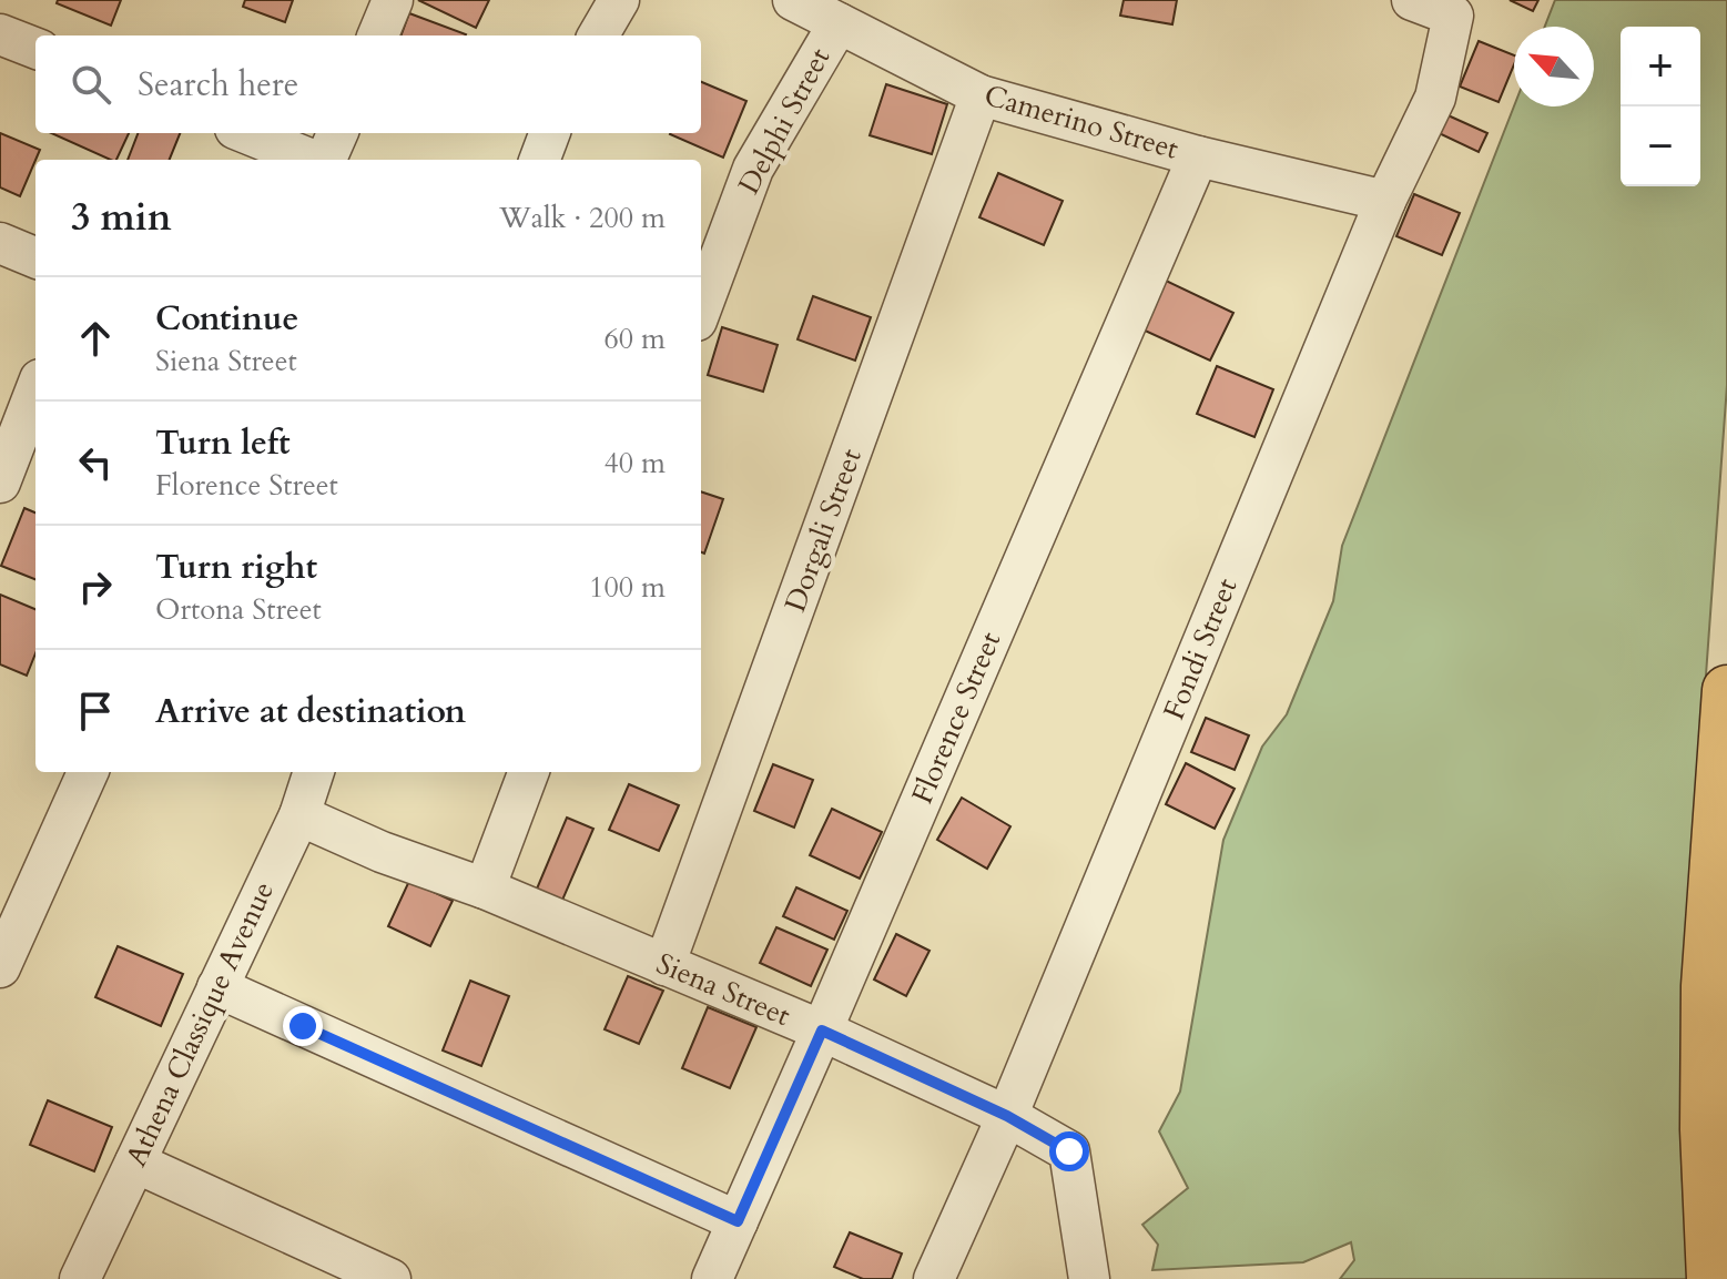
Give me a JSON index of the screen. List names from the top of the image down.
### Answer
{
  "streets": {
    "street": [
      "Delphi Street",
      "Camerino Street",
      "Dorgali Street",
      "Fondi Street",
      "Florence Street",
      "Siena Street",
      "Athena Classique Avenue"
    ]
  },
  "crossings": [
    ["Delphi Street", "Camerino Street"],
    ["Camerino Street", "Dorgali Street"],
    ["Camerino Street", "Fondi Street"],
    ["Camerino Street", "Florence Street"],
    ["Dorgali Street", "Siena Street"],
    ["Fondi Street", "Siena Street"],
    ["Florence Street", "Siena Street"],
    ["Siena Street", "Athena Classique Avenue"]
  ],
  "north": "top left",
  "page": {
    "map_buttons": ["+", "−"],
    "search": "Search here",
    "heading": ["3 min", "Walk · 200 m"],
    "list": [
      ["Continue", "Siena Street", "60 m"],
      ["Turn left", "Florence Street", "40 m"],
      ["Turn right", "Ortona Street", "100 m"],
      "Arrive at destination"
    ]
  }
}
